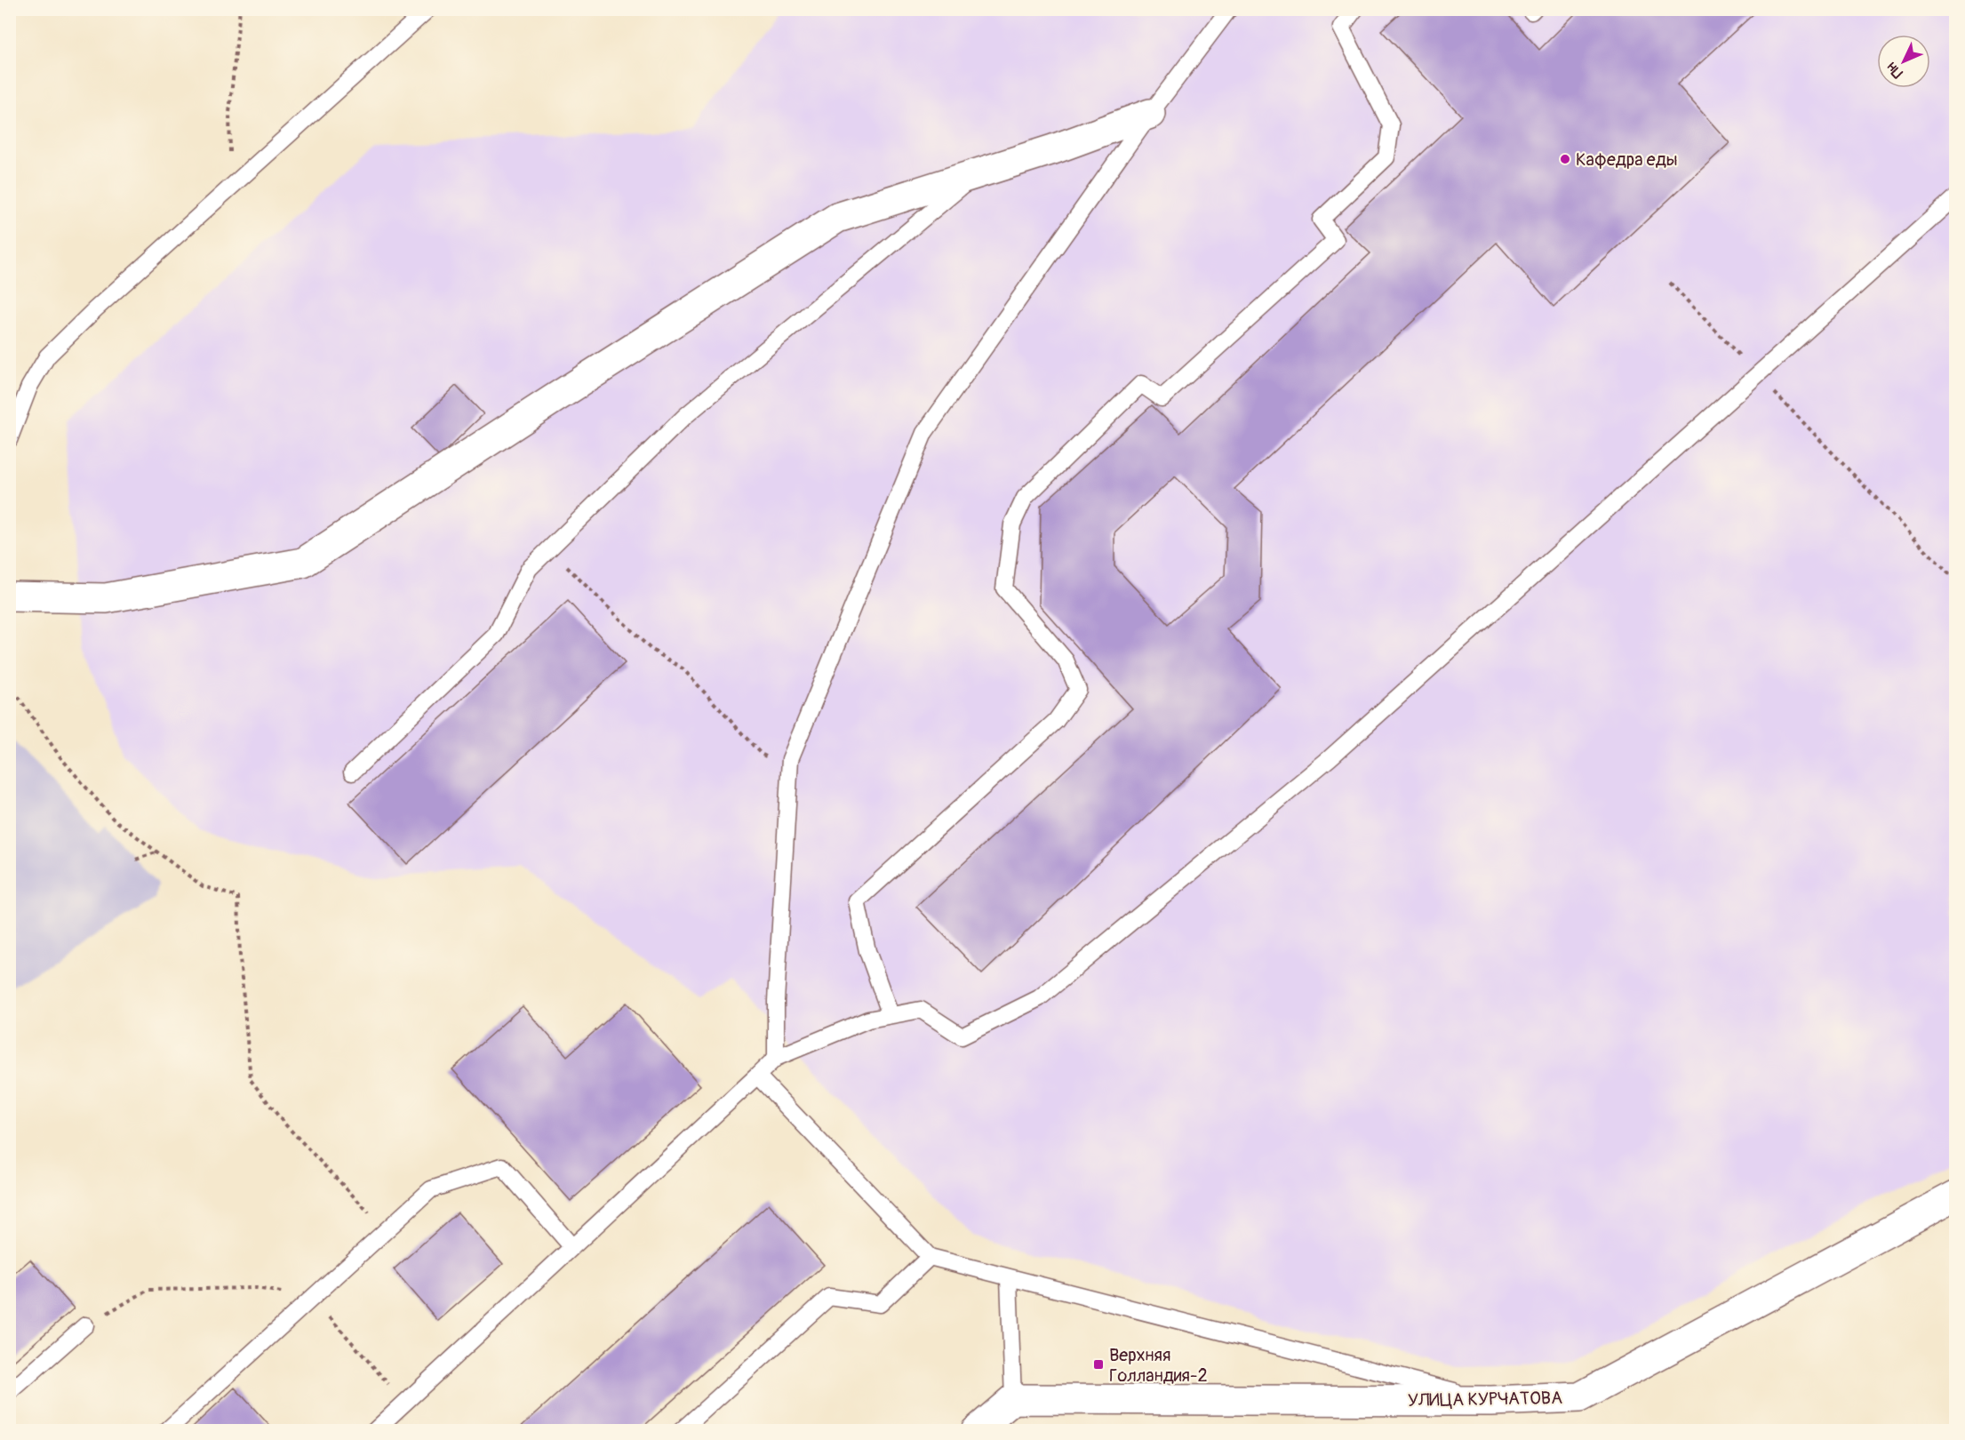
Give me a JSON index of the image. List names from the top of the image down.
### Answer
{
  "streets": {
    "street": ["УЛИЦА КУРЧАТОВА"]
  },
  "places": {
    "other": ["Кафедра еды"],
    "transit": ["Верхняя Голландия-2"]
  },
  "north": "bottom left"
}
